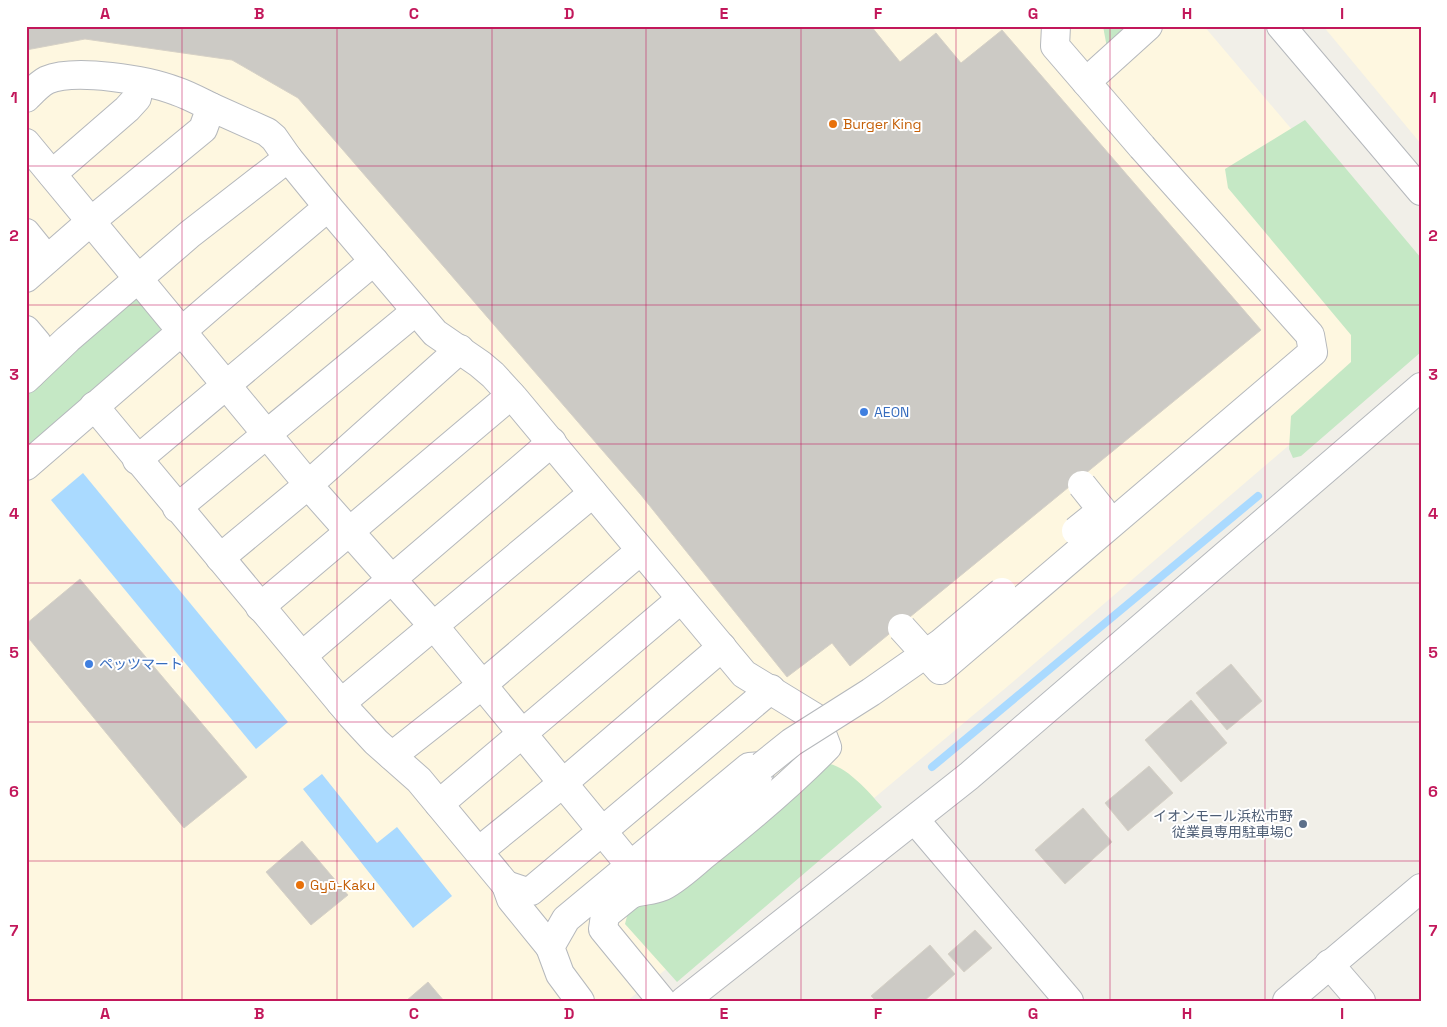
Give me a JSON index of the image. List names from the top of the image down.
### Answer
{
  "places": [
    "Burger King",
    "AEON",
    "ペッツマート",
    "イオンモール浜松市野 従業員専用駐車場C",
    "Gyū-Kaku"
  ],
  "grid": {
    "columns": [
      "A",
      "B",
      "C",
      "D",
      "E",
      "F",
      "G",
      "H",
      "I"
    ],
    "rows": [
      "1",
      "2",
      "3",
      "4",
      "5",
      "6",
      "7"
    ]
  }
}
